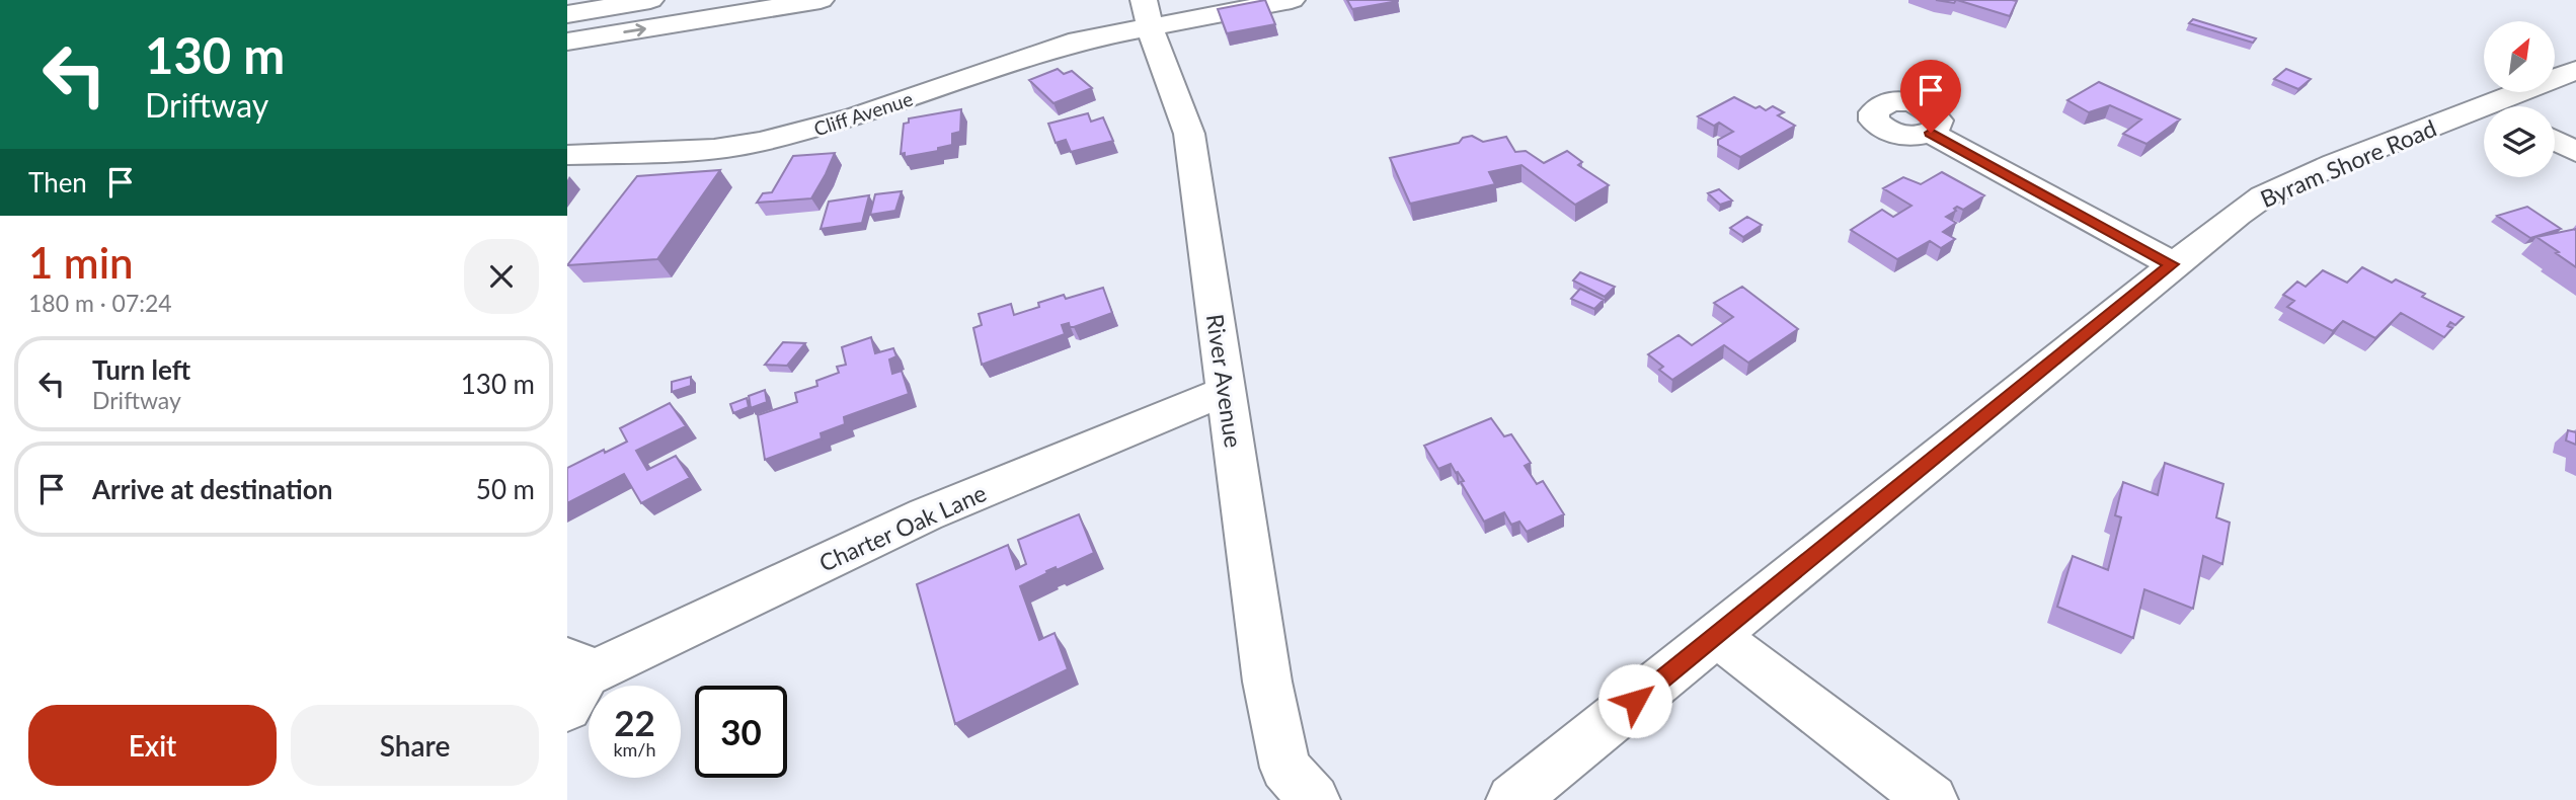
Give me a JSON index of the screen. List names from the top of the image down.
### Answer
{
  "streets": {
    "main road": [
      "Cliff Avenue",
      "Byram Shore Road",
      "River Avenue",
      "Charter Oak Lane"
    ]
  },
  "crossings": [
    ["Cliff Avenue", "River Avenue"],
    ["River Avenue", "Charter Oak Lane"]
  ],
  "north": "top right",
  "page": {
    "turn": ["130 m", "Driftway"],
    "then": "Then",
    "heading": ["1 min", "180 m · 07:24"],
    "list": [
      {
        "name": "Turn left",
        "note": "Driftway",
        "value": "130 m"
      },
      {
        "name": "Arrive at destination",
        "value": "50 m"
      }
    ],
    "speed": "22 km/h",
    "limit": "30",
    "buttons": ["Exit", "Share"]
  }
}
